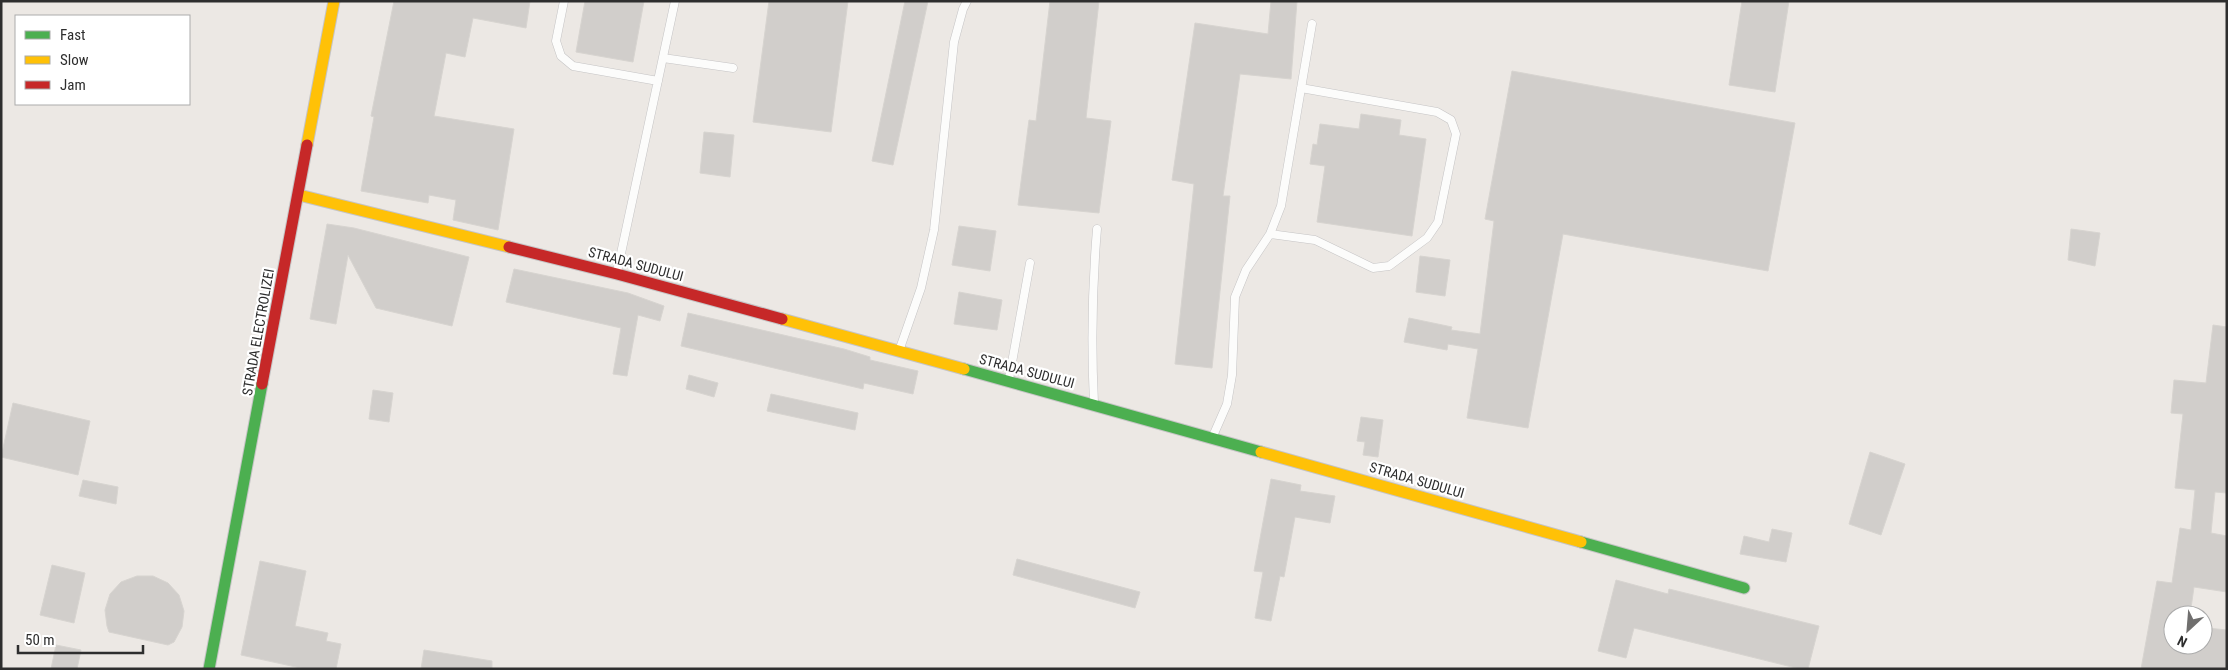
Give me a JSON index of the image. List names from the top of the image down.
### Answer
{
  "streets": {
    "street": ["STRADA SUDULUI", "STRADA ELECTROLIZEI"]
  },
  "crossings": [
    ["STRADA SUDULUI", "STRADA ELECTROLIZEI"]
  ],
  "legend": ["Fast", "Slow", "Jam"],
  "scale_bar": "50 m",
  "north": "bottom left"
}
